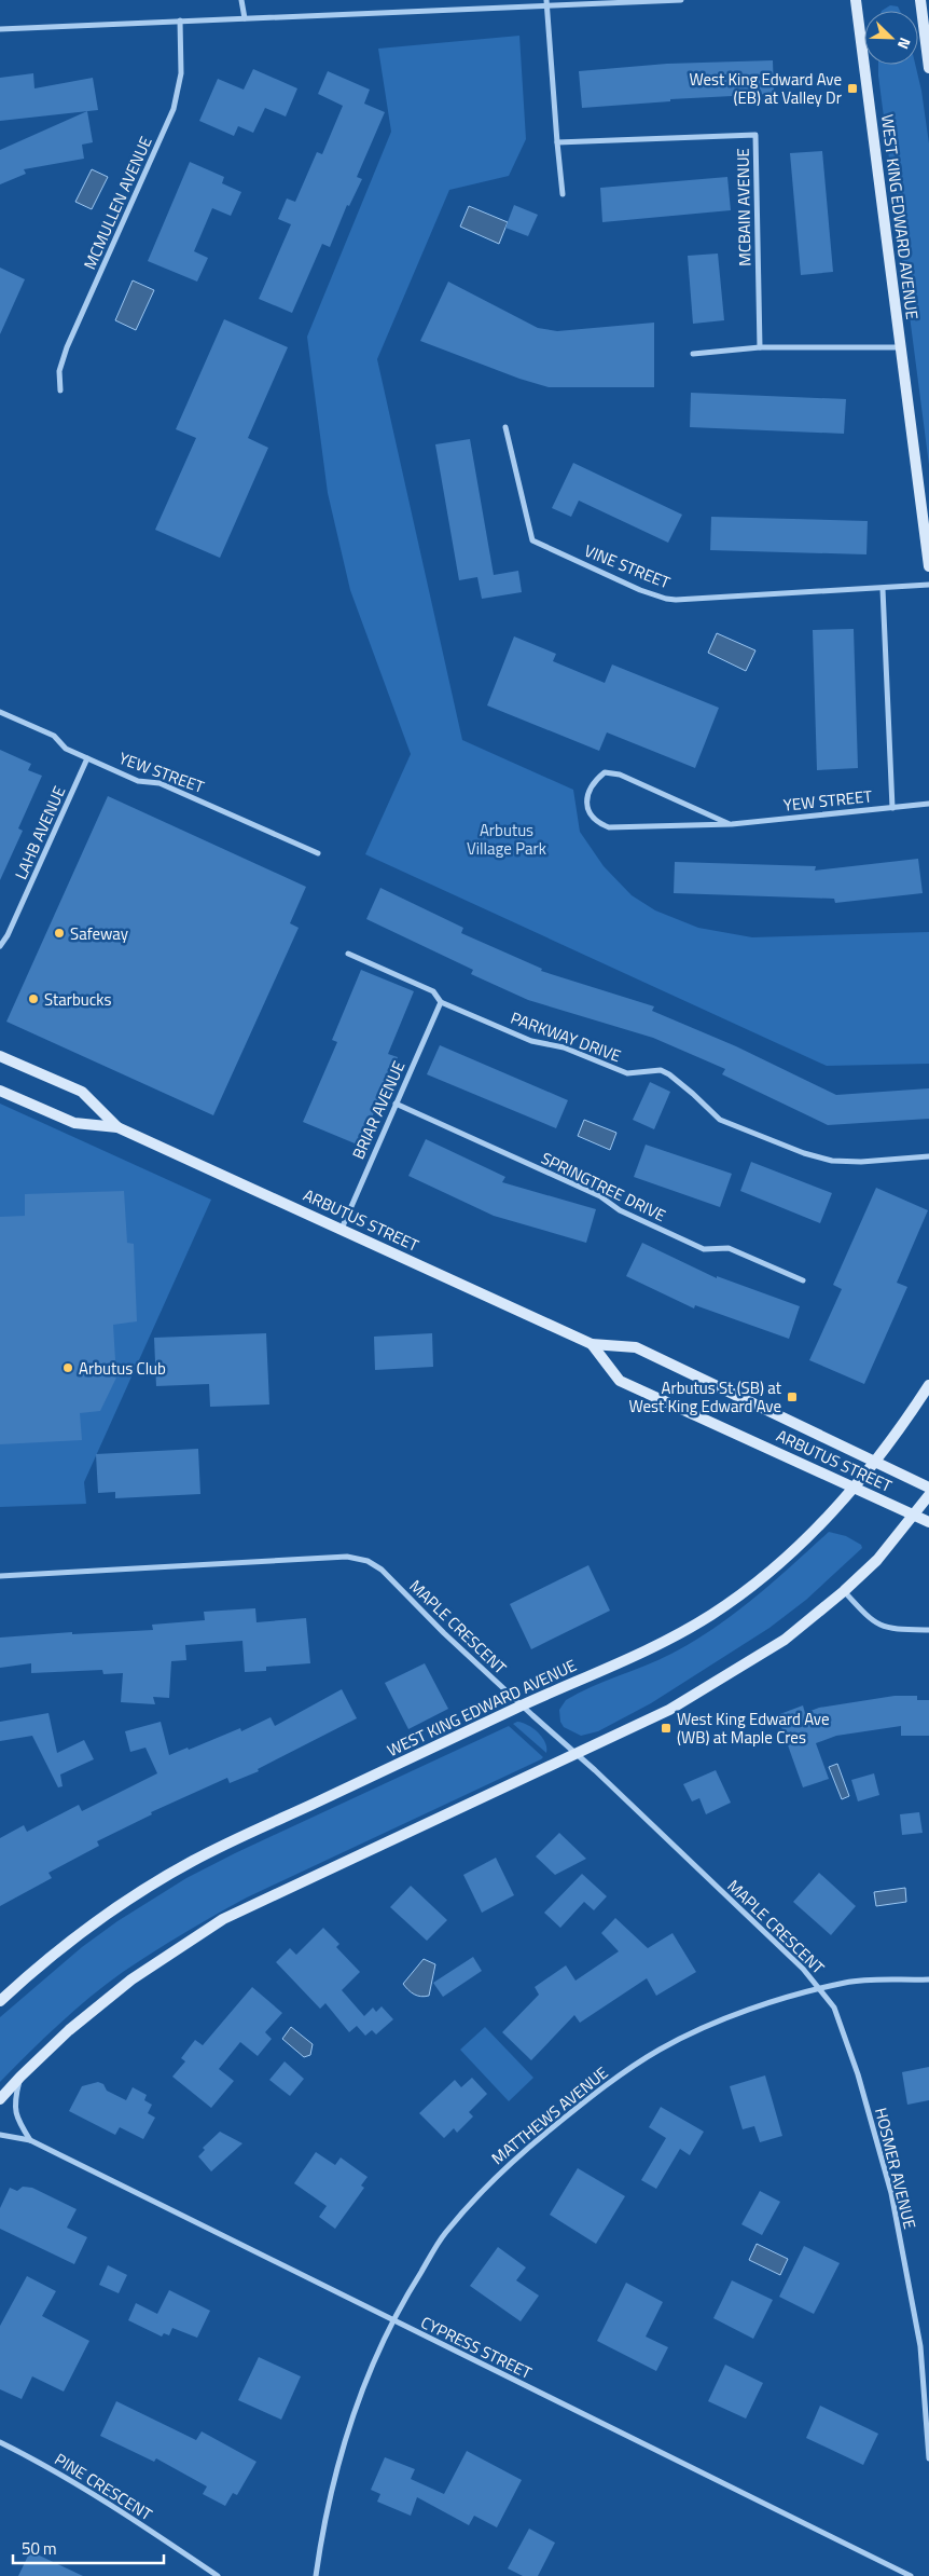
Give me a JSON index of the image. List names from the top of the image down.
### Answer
{
  "streets": {
    "main road": ["WEST KING EDWARD AVENUE", "ARBUTUS STREET"],
    "street": [
      "MCMULLEN AVENUE",
      "MCBAIN AVENUE",
      "VINE STREET",
      "YEW STREET",
      "LAHB AVENUE",
      "PARKWAY DRIVE",
      "BRIAR AVENUE",
      "SPRINGTREE DRIVE",
      "MAPLE CRESCENT",
      "MATTHEWS AVENUE",
      "HOSMER AVENUE",
      "CYPRESS STREET",
      "PINE CRESCENT"
    ]
  },
  "crossings": [
    ["WEST KING EDWARD AVENUE", "ARBUTUS STREET"],
    ["WEST KING EDWARD AVENUE", "MAPLE CRESCENT"],
    ["YEW STREET", "LAHB AVENUE"],
    ["PARKWAY DRIVE", "BRIAR AVENUE"],
    ["BRIAR AVENUE", "SPRINGTREE DRIVE"],
    ["BRIAR AVENUE", "ARBUTUS STREET"],
    ["MAPLE CRESCENT", "MATTHEWS AVENUE"],
    ["MAPLE CRESCENT", "HOSMER AVENUE"],
    ["MATTHEWS AVENUE", "HOSMER AVENUE"],
    ["MATTHEWS AVENUE", "CYPRESS STREET"]
  ],
  "parks": ["Arbutus Village Park"],
  "places": {
    "transit": ["West King Edward Ave (EB) at Valley Dr", "Arbutus St (SB) at West King Edward Ave", "West King Edward Ave (WB) at Maple Cres"],
    "other": ["Safeway", "Starbucks", "Arbutus Club"]
  },
  "scale_bar": "50 m",
  "north": "bottom right"
}
